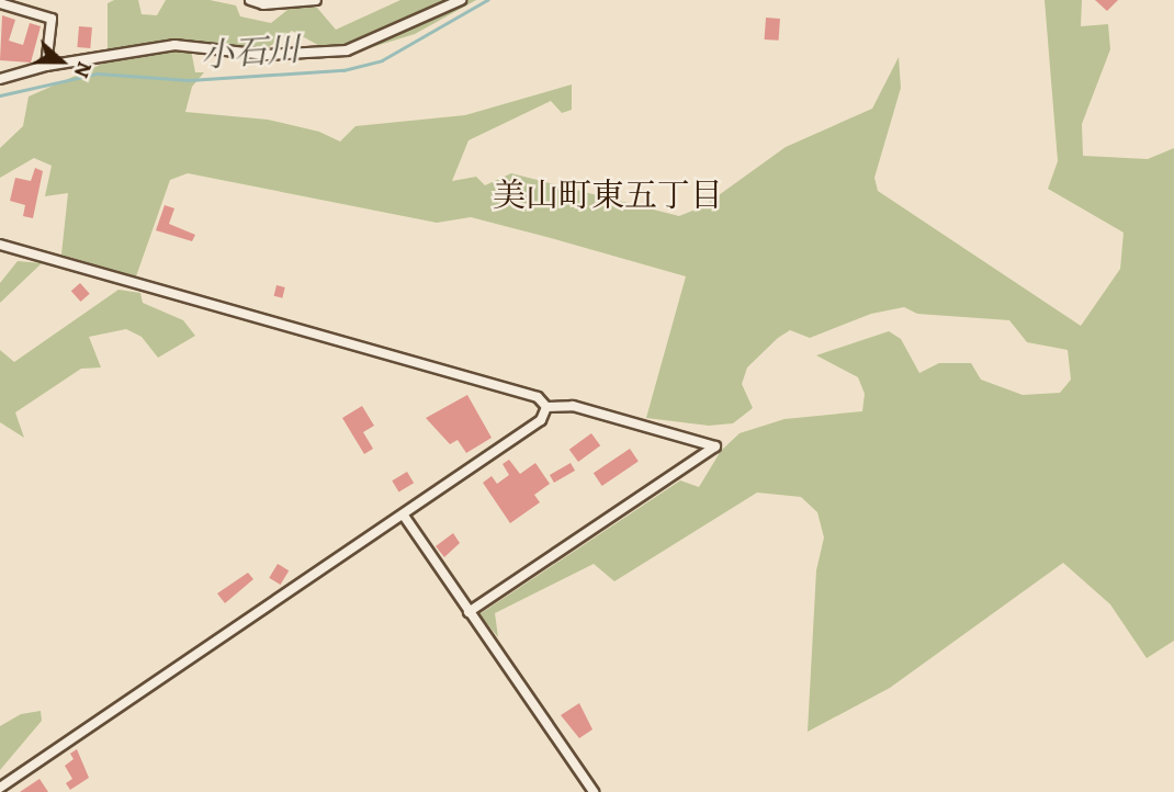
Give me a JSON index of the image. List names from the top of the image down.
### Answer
{
  "districts": ["美山町東五丁目"],
  "water": ["小石川"],
  "north": "right"
}
